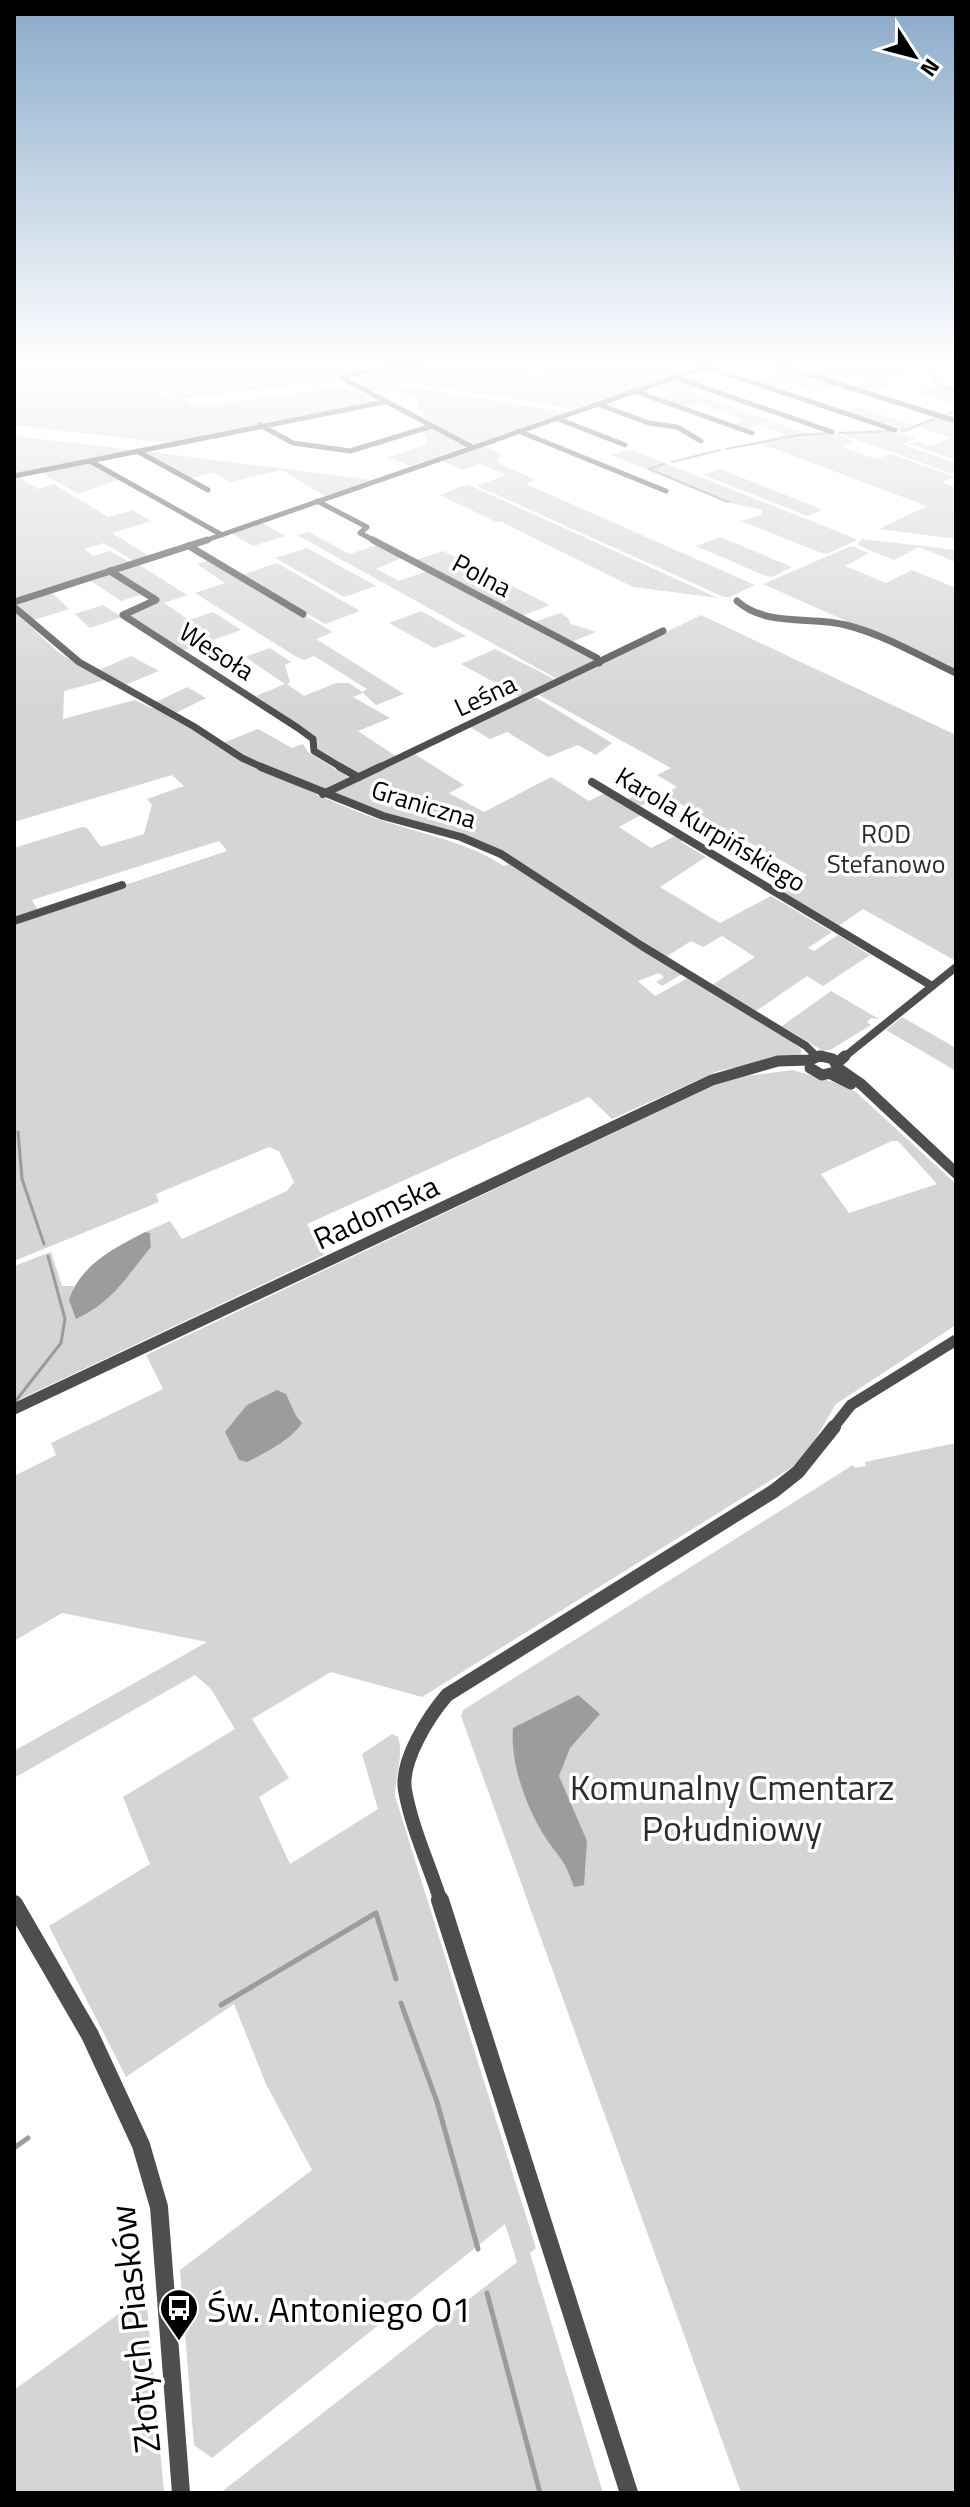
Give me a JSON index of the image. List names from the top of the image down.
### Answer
{
  "streets": {
    "street": [
      "Polna",
      "Wesoła",
      "Leśna",
      "Graniczna",
      "Karola Kurpińskiego",
      "Radomska",
      "Złotych Piasków"
    ]
  },
  "crossings": [
    ["Polna", "Leśna"],
    ["Wesoła", "Leśna"],
    ["Leśna", "Graniczna"],
    ["Graniczna", "Radomska"]
  ],
  "parks": ["ROD Stefanowo", "Komunalny Cmentarz Południowy"],
  "places": {
    "bus stop": ["Św. Antoniego 01"]
  },
  "north": "bottom right"
}
